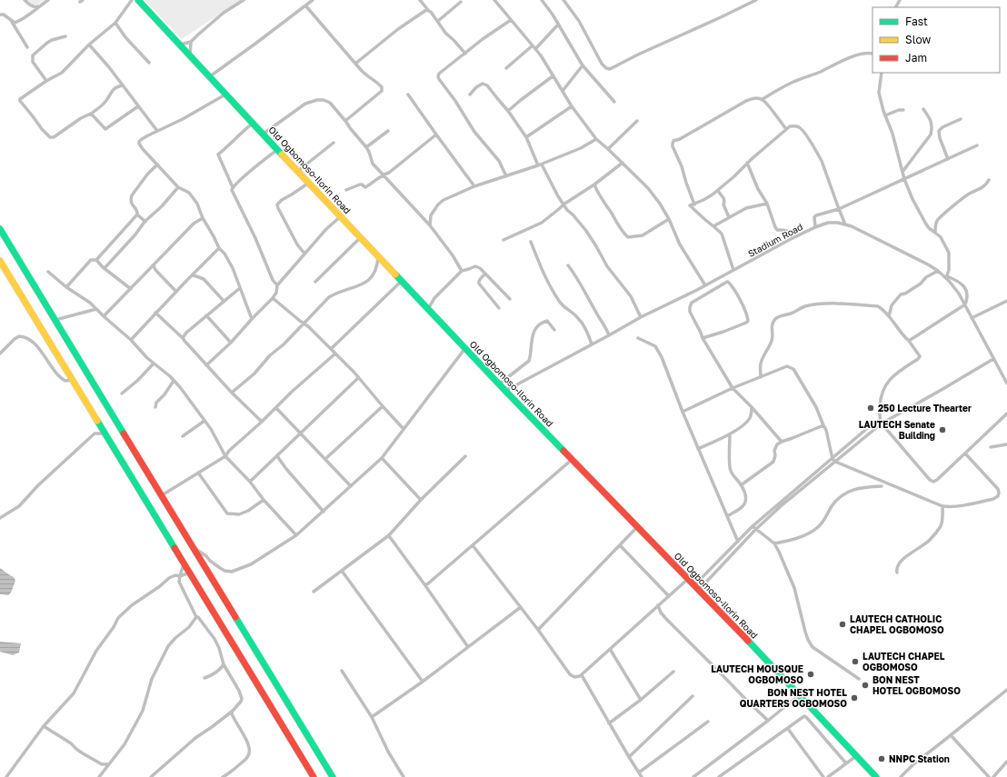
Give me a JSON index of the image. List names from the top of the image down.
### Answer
{
  "streets": {
    "highway": ["Old Ogbomoso-Ilorin Road"],
    "street": ["Stadium Road"]
  },
  "crossings": [
    ["Old Ogbomoso-Ilorin Road", "Stadium Road"]
  ],
  "places": [
    "250 Lecture Thearter",
    "LAUTECH Senate Building",
    "LAUTECH CATHOLIC CHAPEL OGBOMOSO",
    "LAUTECH CHAPEL OGBOMOSO",
    "LAUTECH MOUSQUE OGBOMOSO",
    "BON NEST HOTEL OGBOMOSO",
    "BON NEST HOTEL QUARTERS OGBOMOSO",
    "NNPC Station"
  ],
  "legend": ["Fast", "Slow", "Jam"]
}
